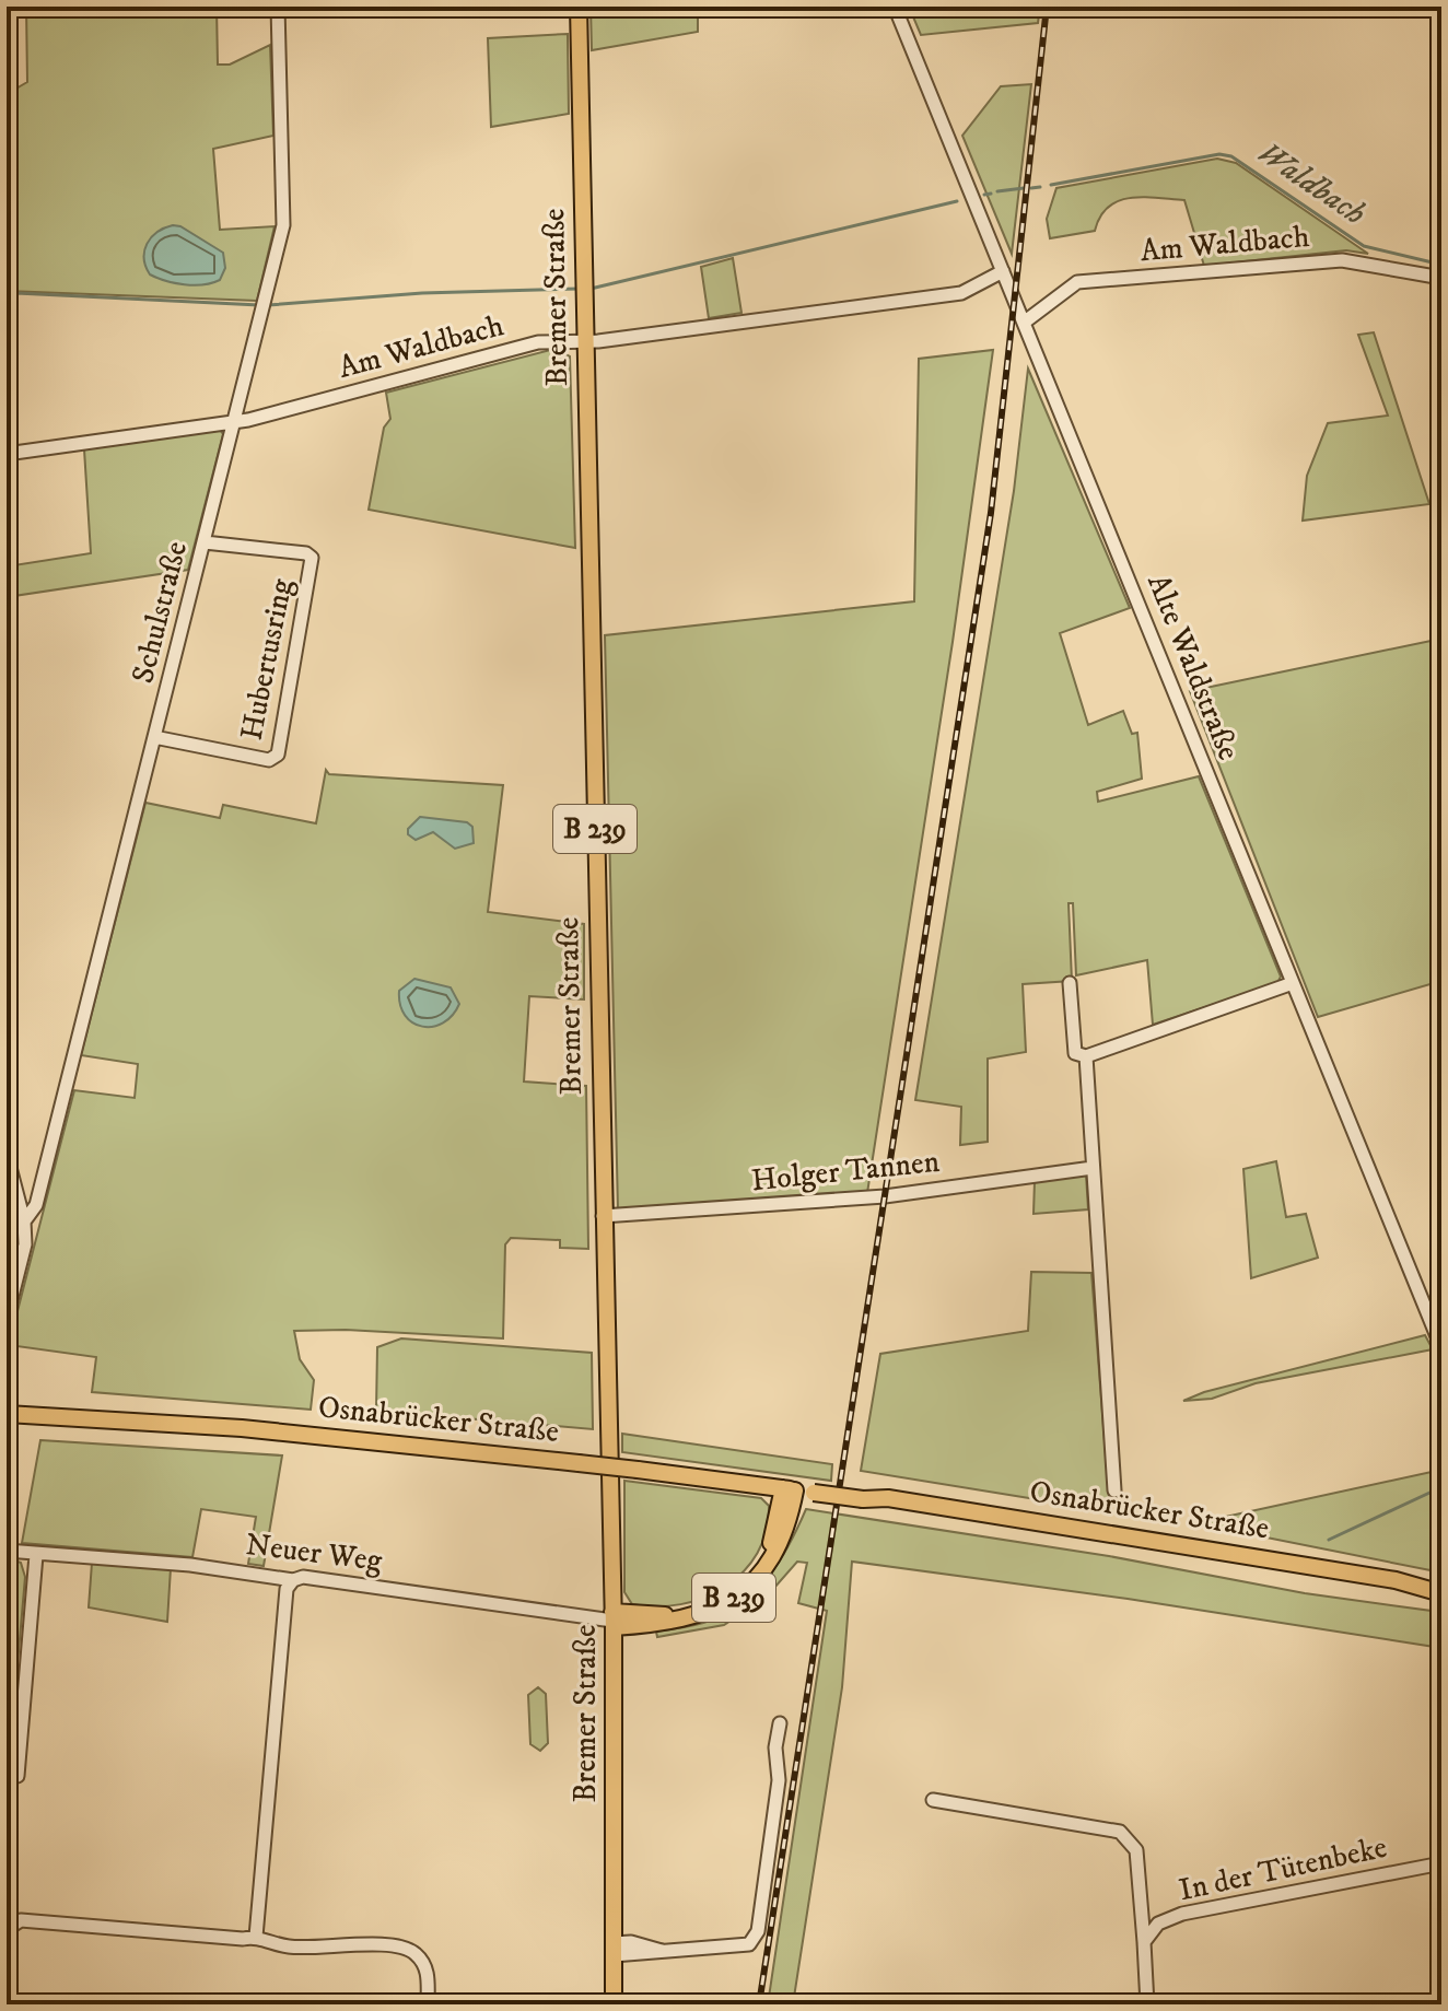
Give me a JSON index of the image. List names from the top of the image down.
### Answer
{
  "streets": {
    "main road": ["Bremer Straße", "B 239", "Osnabrücker Straße"],
    "street": [
      "Am Waldbach",
      "Schulstraße",
      "Hubertusring",
      "Alte Waldstraße",
      "Holger Tannen",
      "Neuer Weg",
      "In der Tütenbeke"
    ]
  },
  "crossings": [
    ["Am Waldbach", "Bremer Straße"],
    ["Am Waldbach", "Schulstraße"],
    ["Am Waldbach", "Alte Waldstraße"],
    ["Bremer Straße", "B 239"],
    ["Bremer Straße", "Holger Tannen"],
    ["Bremer Straße", "Neuer Weg"],
    ["Schulstraße", "Hubertusring"],
    ["B 239", "Osnabrücker Straße"],
    ["B 239", "Neuer Weg"]
  ],
  "water": ["Waldbach"]
}
